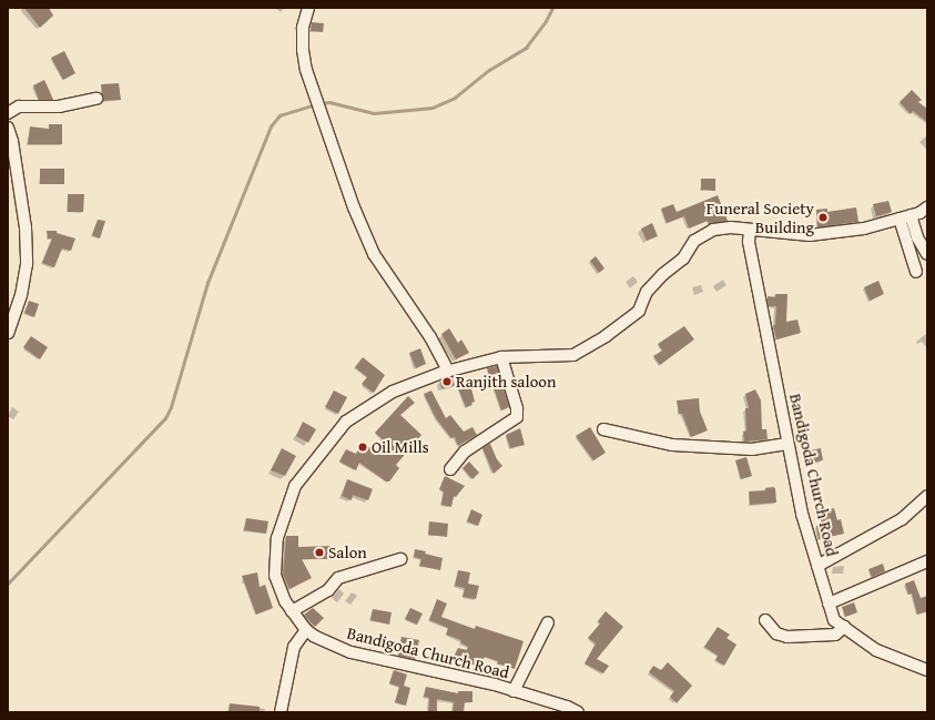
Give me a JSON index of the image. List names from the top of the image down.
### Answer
{
  "streets": {
    "street": ["Bandigoda Church Road"]
  },
  "places": [
    "Funeral Society Building",
    "Ranjith saloon",
    "Oil Mills",
    "Salon"
  ]
}
